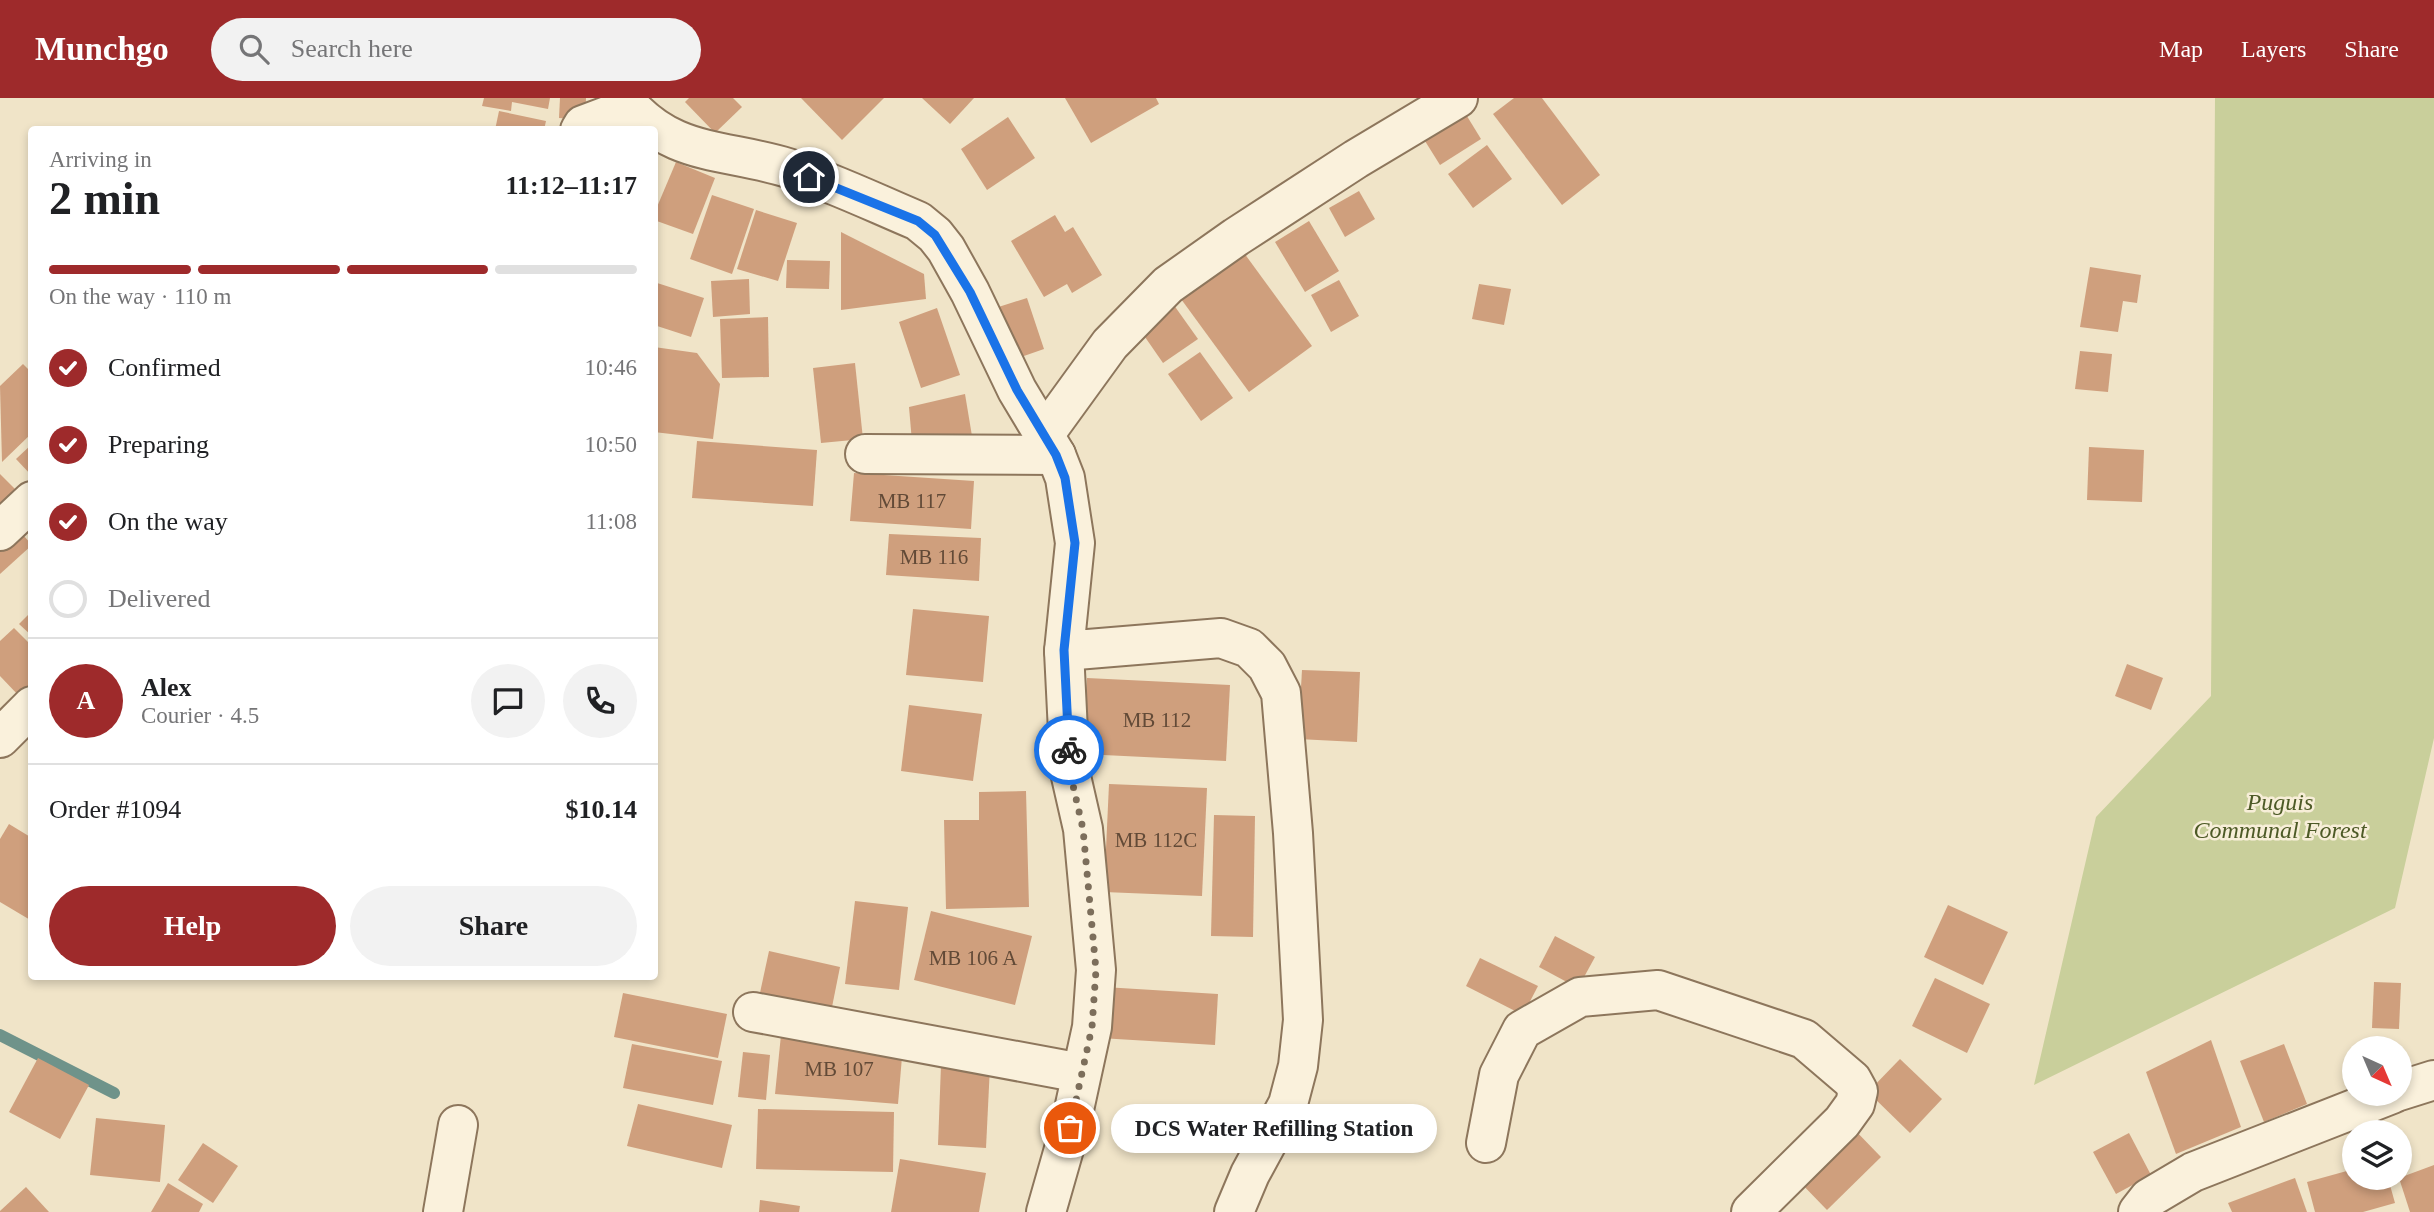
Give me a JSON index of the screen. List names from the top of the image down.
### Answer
{
  "parks": ["Puguis Communal Forest"],
  "places": ["DCS Water Refilling Station"],
  "house_numbers": [
    "MB 117",
    "MB 116",
    "MB 112",
    "MB 112C",
    "MB 106 A",
    "MB 107"
  ],
  "north": "bottom right",
  "page": {
    "header": "Munchgo",
    "search": "Search here",
    "nav": ["Map", "Layers", "Share"],
    "heading": ["2 min", "Arriving in", "11:12–11:17"],
    "panel": [
      "Alex",
      "Courier · 4.5",
      "Order #1094",
      "$10.14"
    ],
    "bar": "On the way · 110 m",
    "list": [
      ["Confirmed", "10:46"],
      ["Preparing", "10:50"],
      ["On the way", "11:08"],
      "Delivered"
    ],
    "round": "A",
    "buttons": ["Help", "Share"],
    "bubble": "DCS Water Refilling Station"
  }
}
